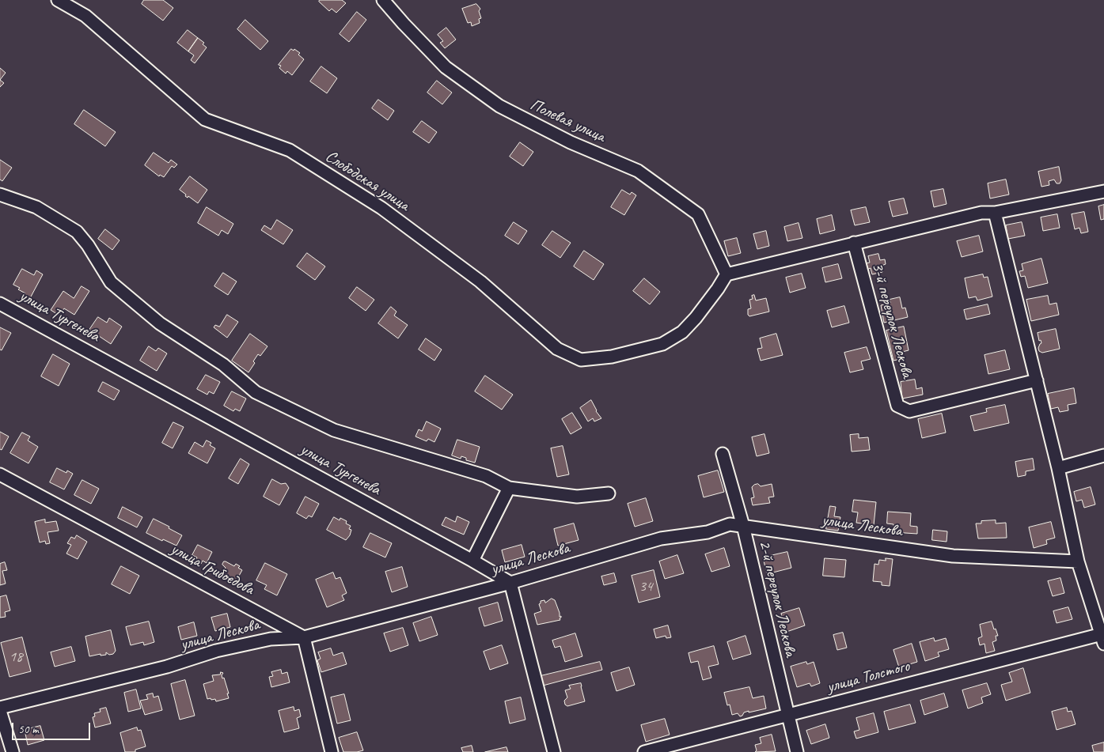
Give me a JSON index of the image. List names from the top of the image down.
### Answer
{
  "streets": {
    "street": [
      "Полевая улица",
      "Слободская улица",
      "улица Тургенева",
      "3-й переулок Лескова",
      "улица Лескова",
      "улица Грибоедова",
      "2-й переулок Лескова",
      "улица Толстого"
    ]
  },
  "crossings": [
    ["Полевая улица", "Слободская улица"],
    ["Полевая улица", "3-й переулок Лескова"],
    ["Слободская улица", "3-й переулок Лескова"],
    ["улица Тургенева", "улица Лескова"],
    ["улица Лескова", "улица Грибоедова"],
    ["улица Лескова", "2-й переулок Лескова"],
    ["2-й переулок Лескова", "улица Толстого"]
  ],
  "house_numbers": ["34", "18"],
  "scale_bar": "50 m"
}
